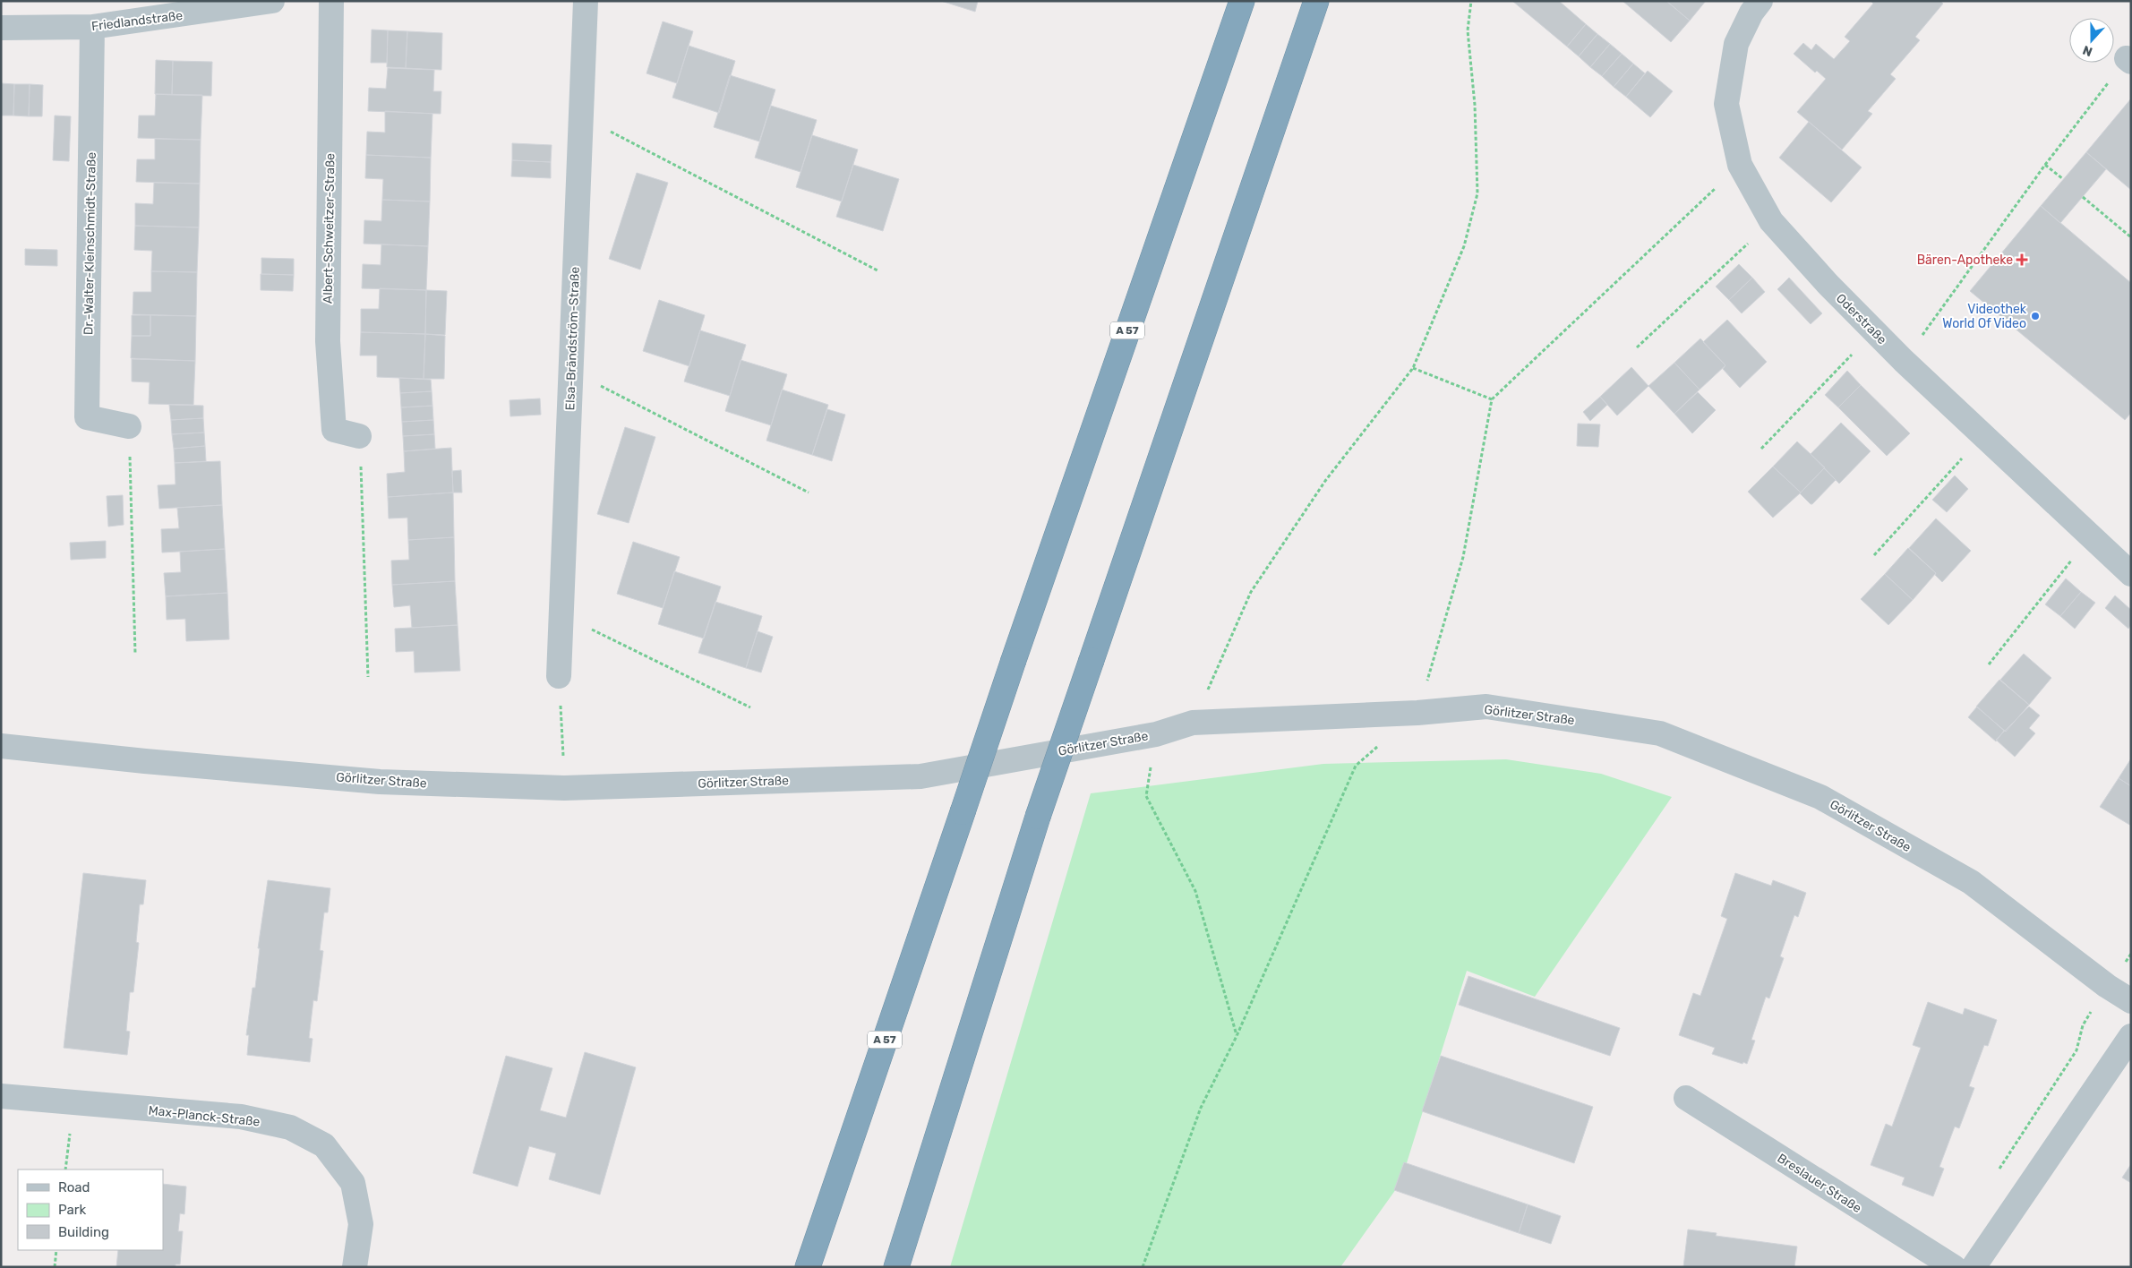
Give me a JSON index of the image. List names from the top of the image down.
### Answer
{
  "streets": {
    "highway": ["A 57"],
    "street": [
      "Friedlandstraße",
      "Albert-Schweitzer-Straße",
      "Dr.-Walter-Kleinschmidt-Straße",
      "Oderstraße",
      "Elsa-Brändström-Straße",
      "Görlitzer Straße",
      "Max-Planck-Straße",
      "Breslauer Straße"
    ]
  },
  "crossings": [
    ["Friedlandstraße", "Dr.-Walter-Kleinschmidt-Straße"]
  ],
  "places": {
    "health": ["Bären-Apotheke"],
    "other": ["Videothek World Of Video"]
  },
  "legend": ["Road", "Park", "Building"],
  "north": "bottom"
}
